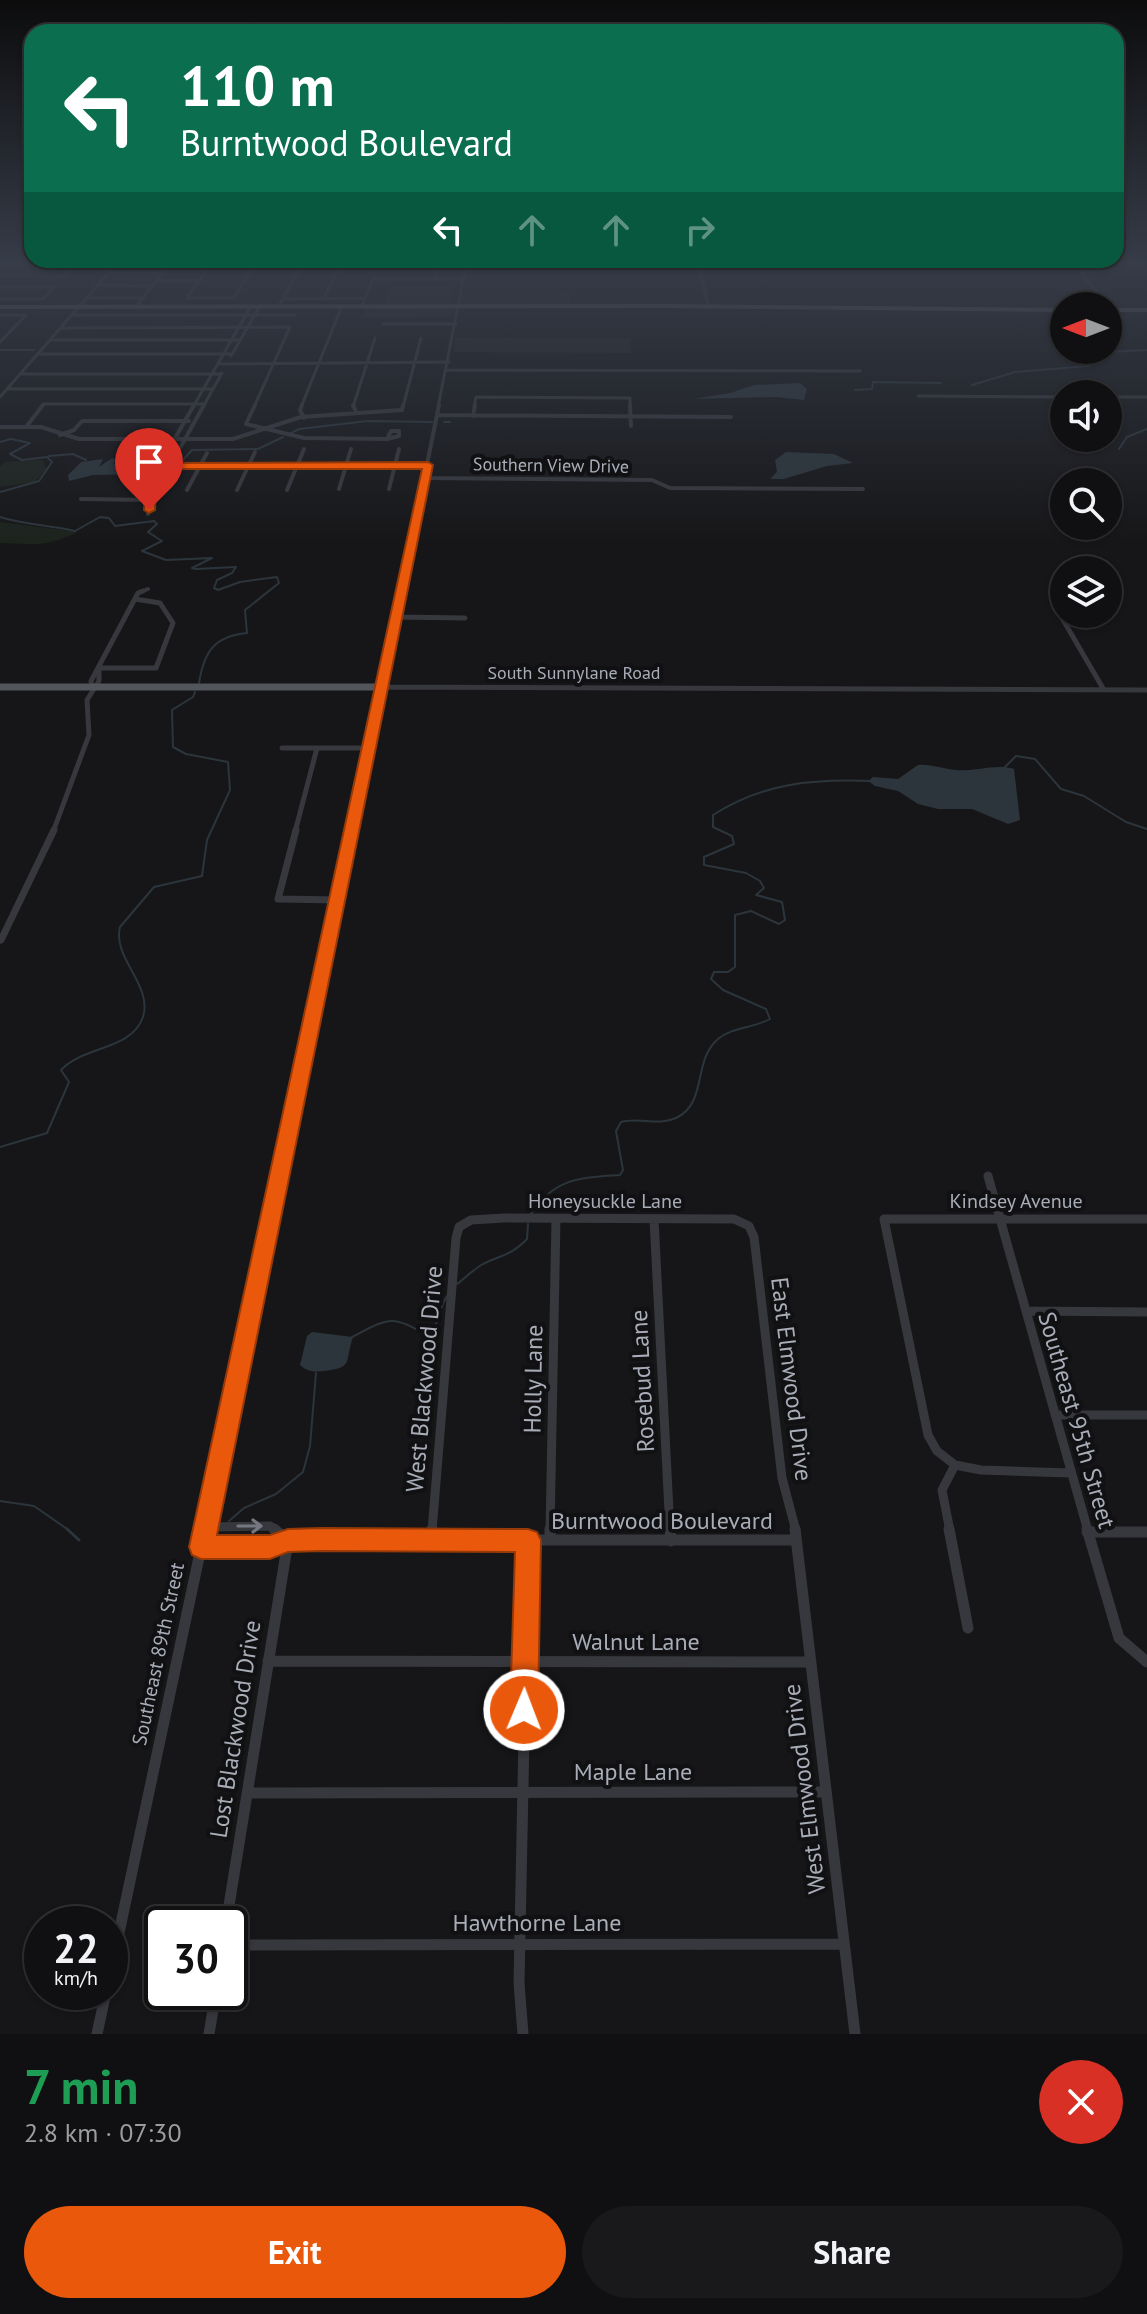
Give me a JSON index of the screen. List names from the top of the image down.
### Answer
{
  "streets": {
    "main road": ["South Sunnylane Road"],
    "street": [
      "Southern View Drive",
      "Honeysuckle Lane",
      "Kindsey Avenue",
      "West Blackwood Drive",
      "Holly Lane",
      "East Elmwood Drive",
      "Rosebud Lane",
      "Southeast 95th Street",
      "Burntwood Boulevard",
      "Walnut Lane",
      "Southeast 89th Street",
      "Lost Blackwood Drive",
      "Maple Lane",
      "West Elmwood Drive",
      "Hawthorne Lane"
    ]
  },
  "crossings": [
    ["Southern View Drive", "Southeast 89th Street"],
    ["South Sunnylane Road", "Southeast 89th Street"],
    ["Honeysuckle Lane", "West Blackwood Drive"],
    ["Honeysuckle Lane", "Holly Lane"],
    ["Honeysuckle Lane", "East Elmwood Drive"],
    ["Honeysuckle Lane", "Rosebud Lane"],
    ["Kindsey Avenue", "Southeast 95th Street"],
    ["West Blackwood Drive", "Burntwood Boulevard"],
    ["Holly Lane", "Burntwood Boulevard"],
    ["East Elmwood Drive", "Burntwood Boulevard"],
    ["East Elmwood Drive", "West Elmwood Drive"],
    ["Rosebud Lane", "Burntwood Boulevard"],
    ["Burntwood Boulevard", "Southeast 89th Street"],
    ["Burntwood Boulevard", "Lost Blackwood Drive"],
    ["Burntwood Boulevard", "West Elmwood Drive"],
    ["Walnut Lane", "Lost Blackwood Drive"],
    ["Walnut Lane", "West Elmwood Drive"],
    ["Lost Blackwood Drive", "Maple Lane"],
    ["Maple Lane", "West Elmwood Drive"],
    ["West Elmwood Drive", "Hawthorne Lane"]
  ],
  "north": "left",
  "page": {
    "turn": ["110 m", "Burntwood Boulevard"],
    "speed": "22 km/h",
    "limit": "30",
    "heading": ["7 min", "2.8 km · 07:30"],
    "buttons": ["Exit", "Share"]
  }
}
